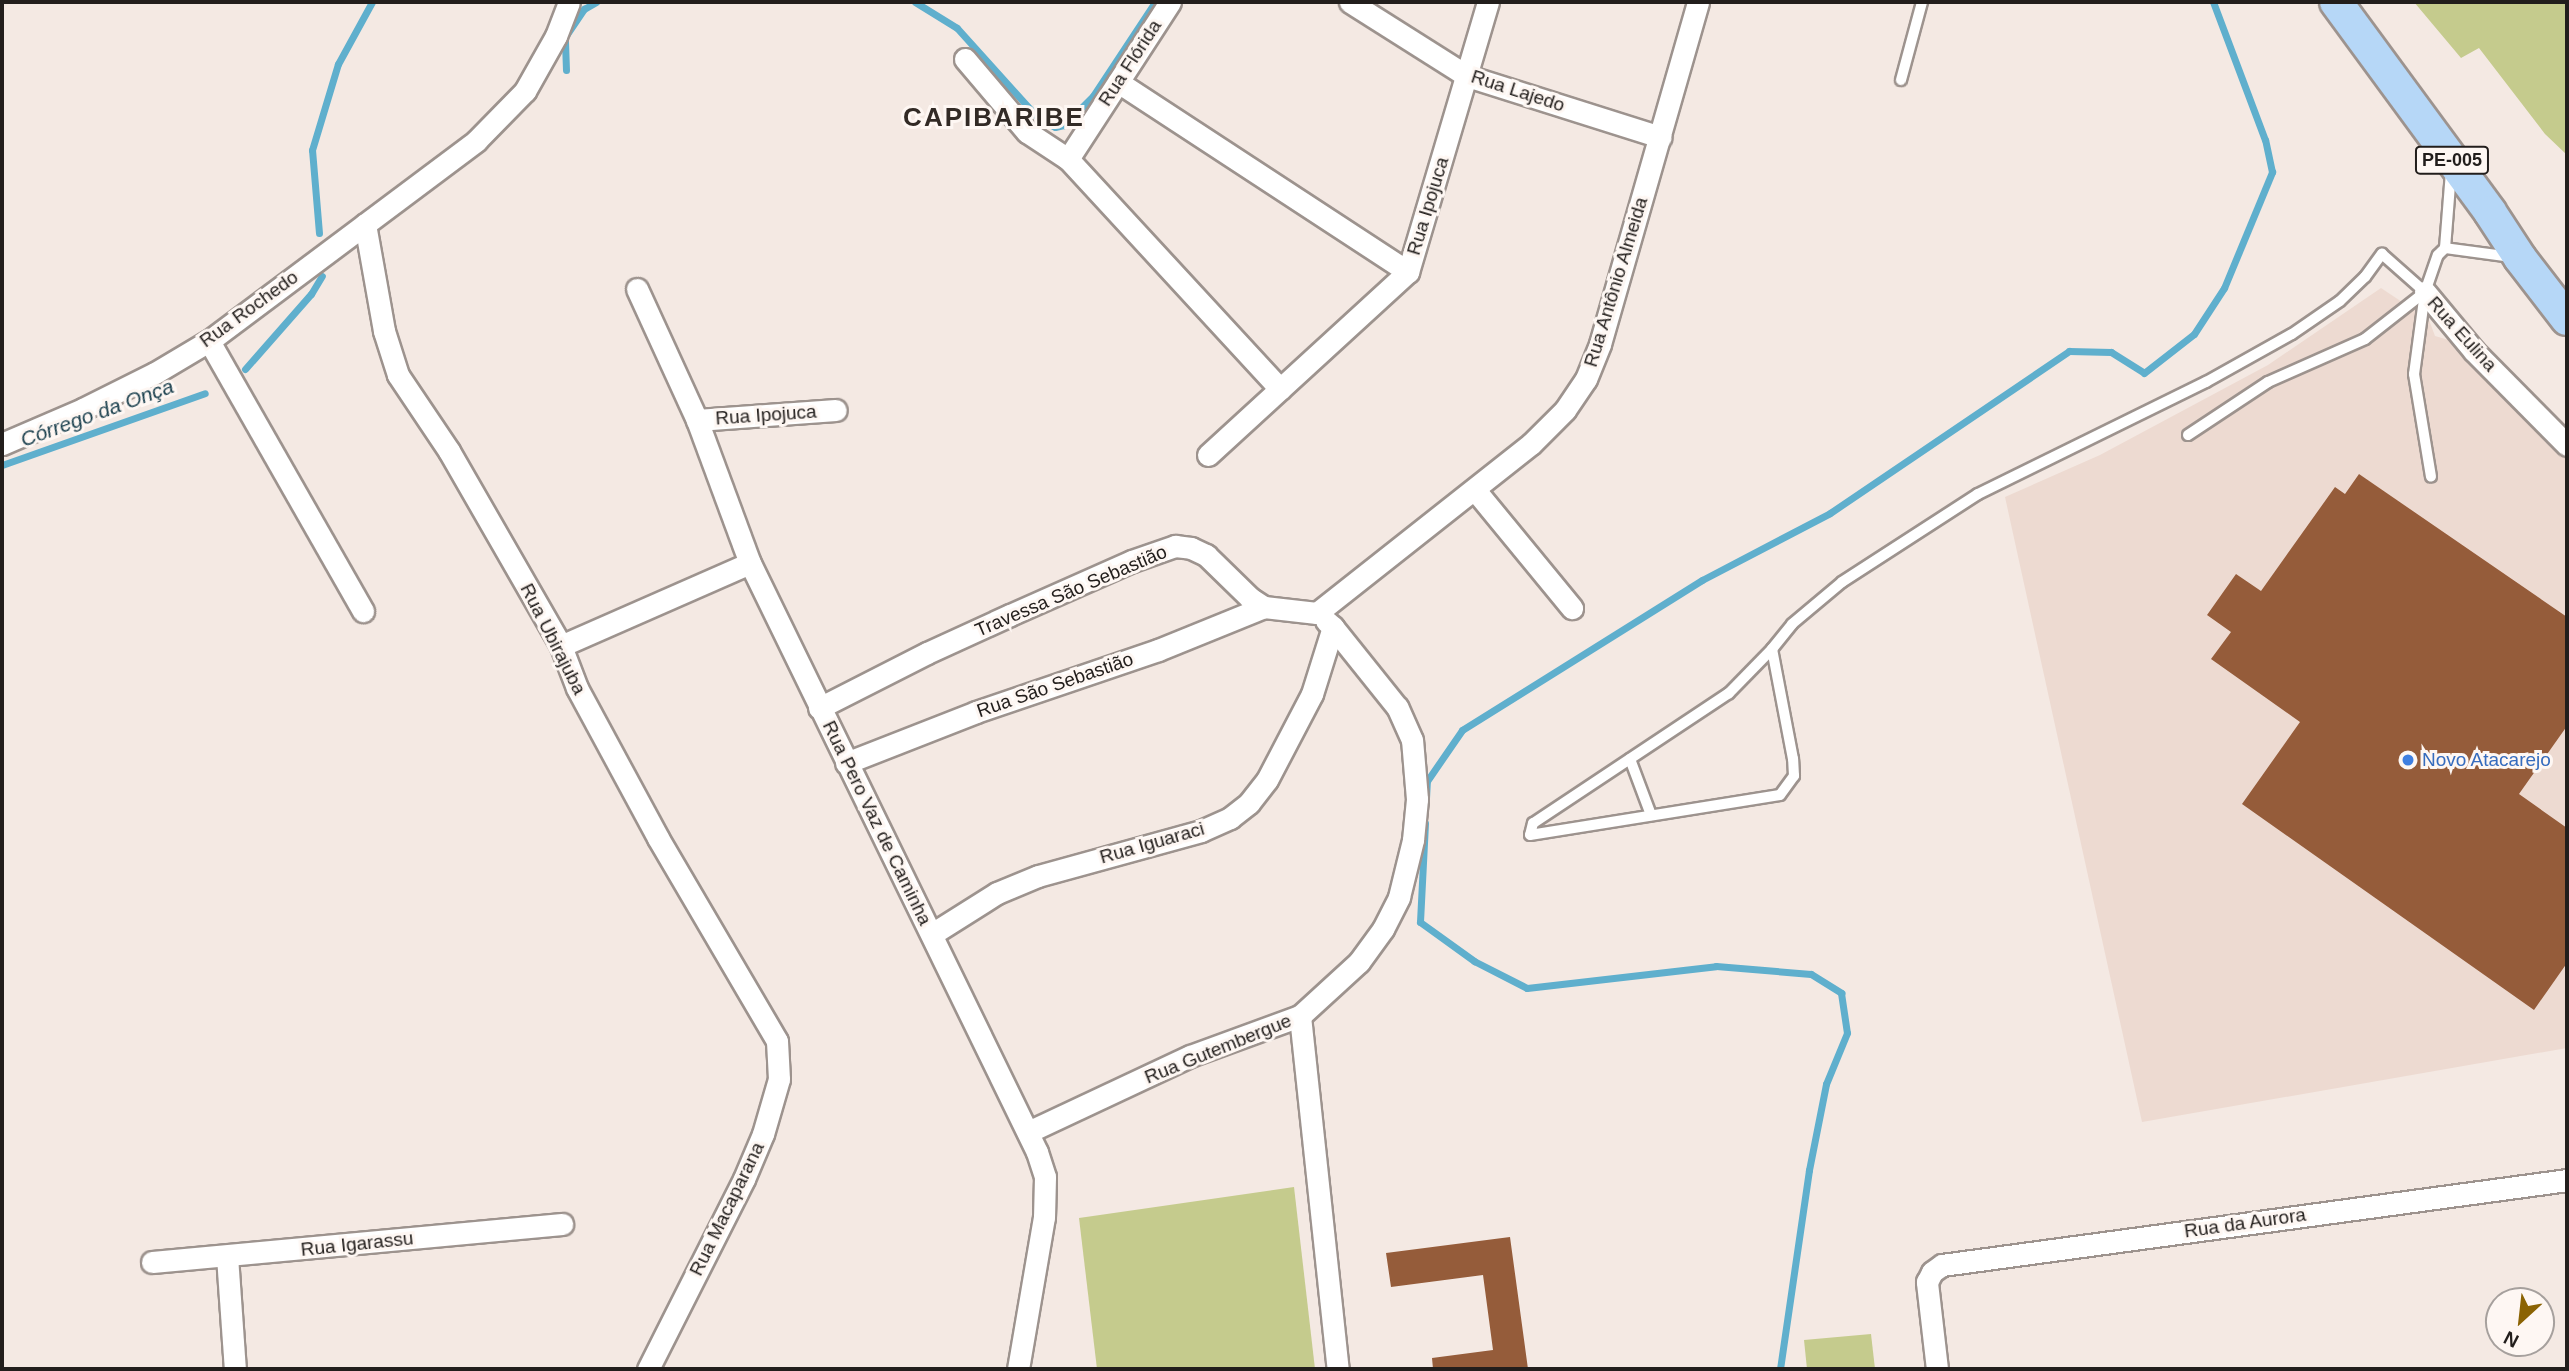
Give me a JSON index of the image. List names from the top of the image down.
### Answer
{
  "streets": {
    "main road": ["PE-005"],
    "street": [
      "Rua Flórida",
      "Rua Lajedo",
      "Rua Ipojuca",
      "Rua Antônio Almeida",
      "Rua Rochedo",
      "Rua Eulina",
      "Travessa São Sebastião",
      "Rua Ubirajuba",
      "Rua São Sebastião",
      "Rua Pero Vaz de Caminha",
      "Rua Iguaraci",
      "Rua Gutembergue",
      "Rua Macaparana",
      "Rua da Aurora",
      "Rua Igarassu"
    ]
  },
  "crossings": [
    ["Rua Lajedo", "Rua Ipojuca"],
    ["Rua Lajedo", "Rua Antônio Almeida"],
    ["PE-005", "Rua Eulina"],
    ["Rua Ipojuca", "Rua Pero Vaz de Caminha"],
    ["Rua Antônio Almeida", "Rua Iguaraci"],
    ["Rua Antônio Almeida", "Rua Gutembergue"],
    ["Rua Rochedo", "Rua Ubirajuba"],
    ["Travessa São Sebastião", "Rua São Sebastião"],
    ["Travessa São Sebastião", "Rua Pero Vaz de Caminha"],
    ["Rua Ubirajuba", "Rua Macaparana"],
    ["Rua São Sebastião", "Rua Pero Vaz de Caminha"],
    ["Rua Pero Vaz de Caminha", "Rua Iguaraci"],
    ["Rua Pero Vaz de Caminha", "Rua Gutembergue"],
    ["Rua Iguaraci", "Rua Gutembergue"]
  ],
  "districts": ["CAPIBARIBE"],
  "water": ["Córrego da Onça"],
  "places": ["Novo Atacarejo"],
  "north": "bottom left"
}
